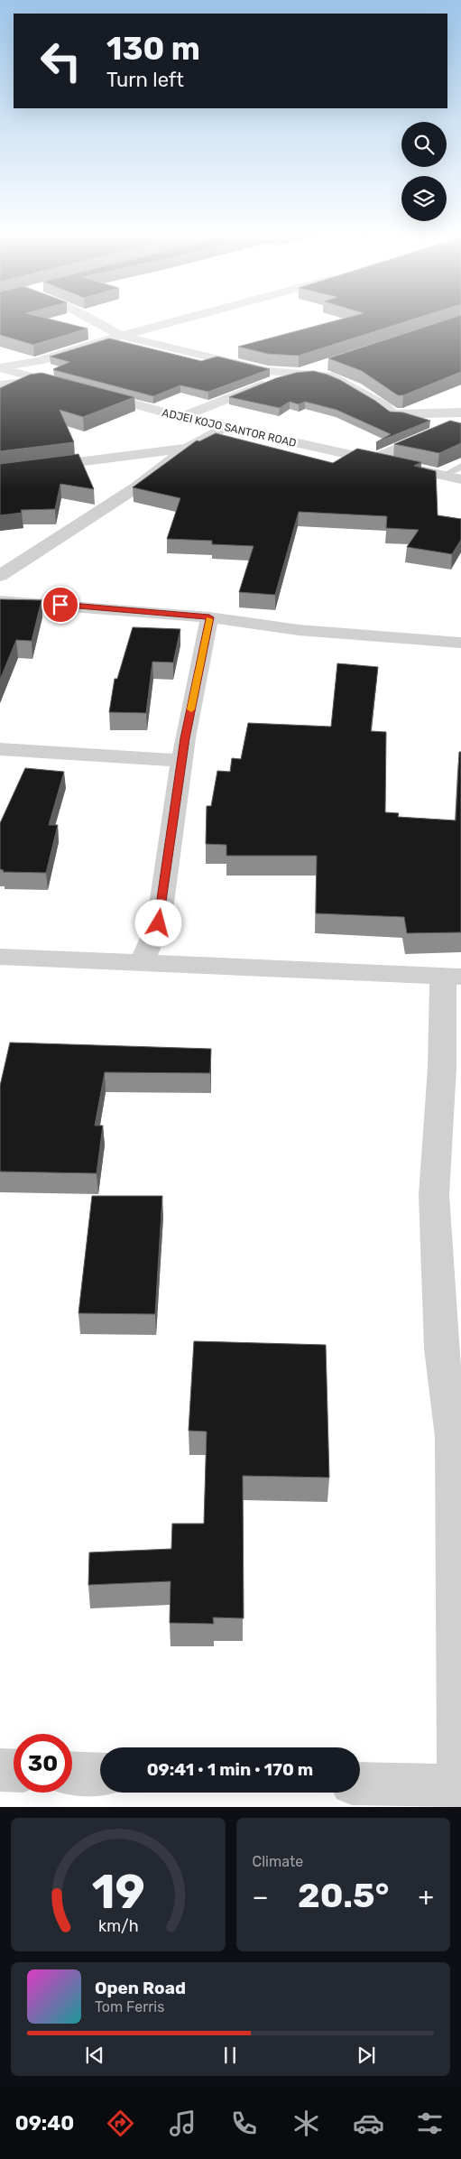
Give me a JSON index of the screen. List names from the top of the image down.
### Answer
{
  "streets": {
    "street": ["ADJEI KOJO SANTOR ROAD"]
  },
  "page": {
    "turn": ["130 m", "Turn left"],
    "limit": "30",
    "trip": "09:41 · 1 min · 170 m",
    "tile": "Climate",
    "heat": ["−", "20.5°", "+"],
    "song": ["Open Road", "Tom Ferris"],
    "tabs": "09:40",
    "gauge": ["19", "km/h"]
  }
}
